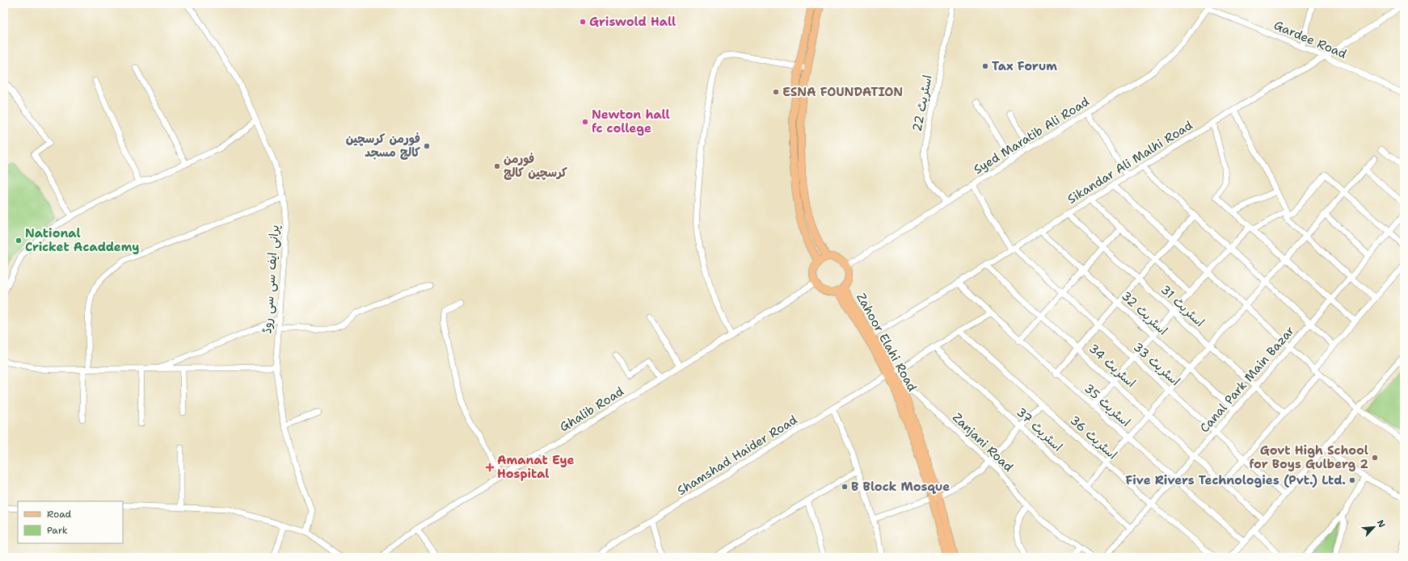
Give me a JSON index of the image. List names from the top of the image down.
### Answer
{
  "streets": {
    "main road": ["Zahoor Elahi Road"],
    "street": [
      "Gardee Road",
      "اسٹریٹ 22",
      "Syed Maratib Ali Road",
      "Sikandar Ali Malhi Road",
      "پرانی ایف سی سی روڈ",
      "اسٹریٹ 31",
      "اسٹریٹ 32",
      "اسٹریٹ 33",
      "اسٹریٹ 34",
      "Canal Park Main Bazar",
      "اسٹریٹ 35",
      "Ghalib Road",
      "اسٹریٹ 37",
      "اسٹریٹ 36",
      "Zanjani Road",
      "Shamshad Haider Road"
    ]
  },
  "crossings": [
    ["Gardee Road", "Syed Maratib Ali Road"],
    ["Gardee Road", "Sikandar Ali Malhi Road"],
    ["اسٹریٹ 22", "Syed Maratib Ali Road"],
    ["Syed Maratib Ali Road", "Zahoor Elahi Road"],
    ["Syed Maratib Ali Road", "اسٹریٹ 33"],
    ["Syed Maratib Ali Road", "Ghalib Road"],
    ["Sikandar Ali Malhi Road", "اسٹریٹ 31"],
    ["Sikandar Ali Malhi Road", "اسٹریٹ 32"],
    ["Sikandar Ali Malhi Road", "Zahoor Elahi Road"],
    ["Sikandar Ali Malhi Road", "اسٹریٹ 33"],
    ["Sikandar Ali Malhi Road", "اسٹریٹ 34"],
    ["Sikandar Ali Malhi Road", "اسٹریٹ 35"],
    ["اسٹریٹ 31", "Canal Park Main Bazar"],
    ["اسٹریٹ 32", "Canal Park Main Bazar"],
    ["Zahoor Elahi Road", "Ghalib Road"],
    ["Zahoor Elahi Road", "Zanjani Road"],
    ["Zahoor Elahi Road", "Shamshad Haider Road"],
    ["اسٹریٹ 33", "Canal Park Main Bazar"],
    ["اسٹریٹ 34", "Canal Park Main Bazar"],
    ["Canal Park Main Bazar", "اسٹریٹ 35"],
    ["Canal Park Main Bazar", "اسٹریٹ 37"],
    ["Canal Park Main Bazar", "اسٹریٹ 36"],
    ["اسٹریٹ 35", "Shamshad Haider Road"],
    ["اسٹریٹ 37", "Shamshad Haider Road"],
    ["اسٹریٹ 36", "Shamshad Haider Road"]
  ],
  "places": {
    "other": [
      "Griswold Hall",
      "Tax Forum",
      "ESNA FOUNDATION",
      "Newton hall fc college",
      "فورمن کرسچین کالج مسجد",
      "فورمن کرسچین کالج",
      "National Cricket Acaddemy",
      "Govt High School for Boys Gulberg 2",
      "Five Rivers Technologies (Pvt.) Ltd.",
      "B Block Mosque"
    ],
    "health": ["Amanat Eye Hospital"]
  },
  "legend": ["Road", "Park"],
  "north": "top right"
}
